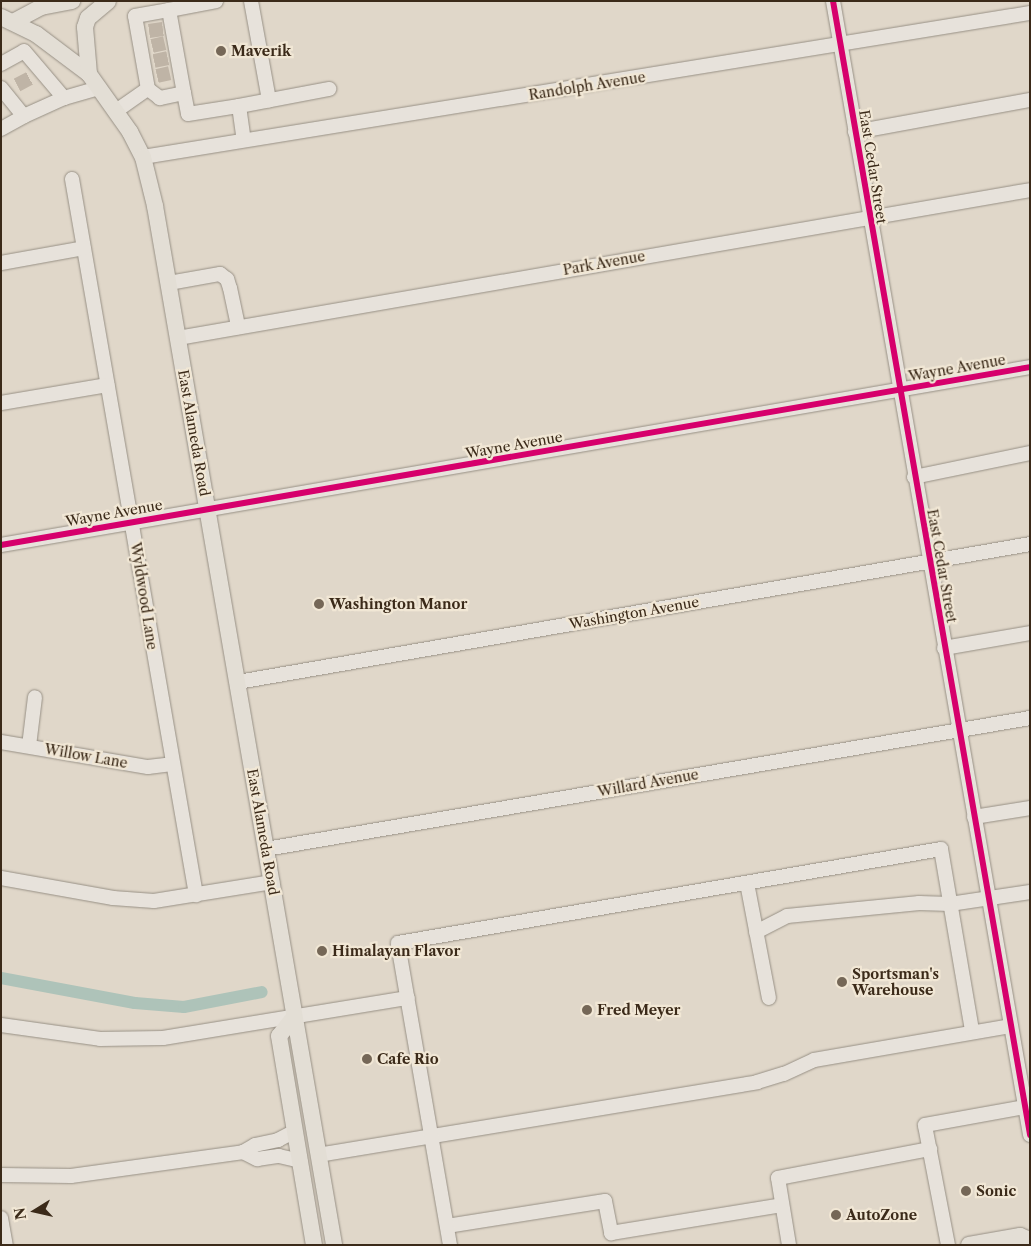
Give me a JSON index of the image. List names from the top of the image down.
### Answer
{
  "streets": {
    "main road": ["East Alameda Road"],
    "street": [
      "Randolph Avenue",
      "East Cedar Street",
      "Park Avenue",
      "Wayne Avenue",
      "Wyldwood Lane",
      "Washington Avenue",
      "Willow Lane",
      "Willard Avenue"
    ]
  },
  "crossings": [
    ["Randolph Avenue", "East Cedar Street"],
    ["Randolph Avenue", "East Alameda Road"],
    ["East Cedar Street", "Park Avenue"],
    ["East Cedar Street", "Wayne Avenue"],
    ["East Cedar Street", "Washington Avenue"],
    ["East Cedar Street", "Willard Avenue"],
    ["Park Avenue", "East Alameda Road"],
    ["Wayne Avenue", "East Alameda Road"],
    ["Wayne Avenue", "Wyldwood Lane"],
    ["East Alameda Road", "Washington Avenue"],
    ["East Alameda Road", "Willard Avenue"],
    ["Wyldwood Lane", "Willow Lane"]
  ],
  "places": [
    "Maverik",
    "Washington Manor",
    "Himalayan Flavor",
    "Sportsman's Warehouse",
    "Fred Meyer",
    "Cafe Rio",
    "Sonic",
    "AutoZone"
  ],
  "north": "left"
}
